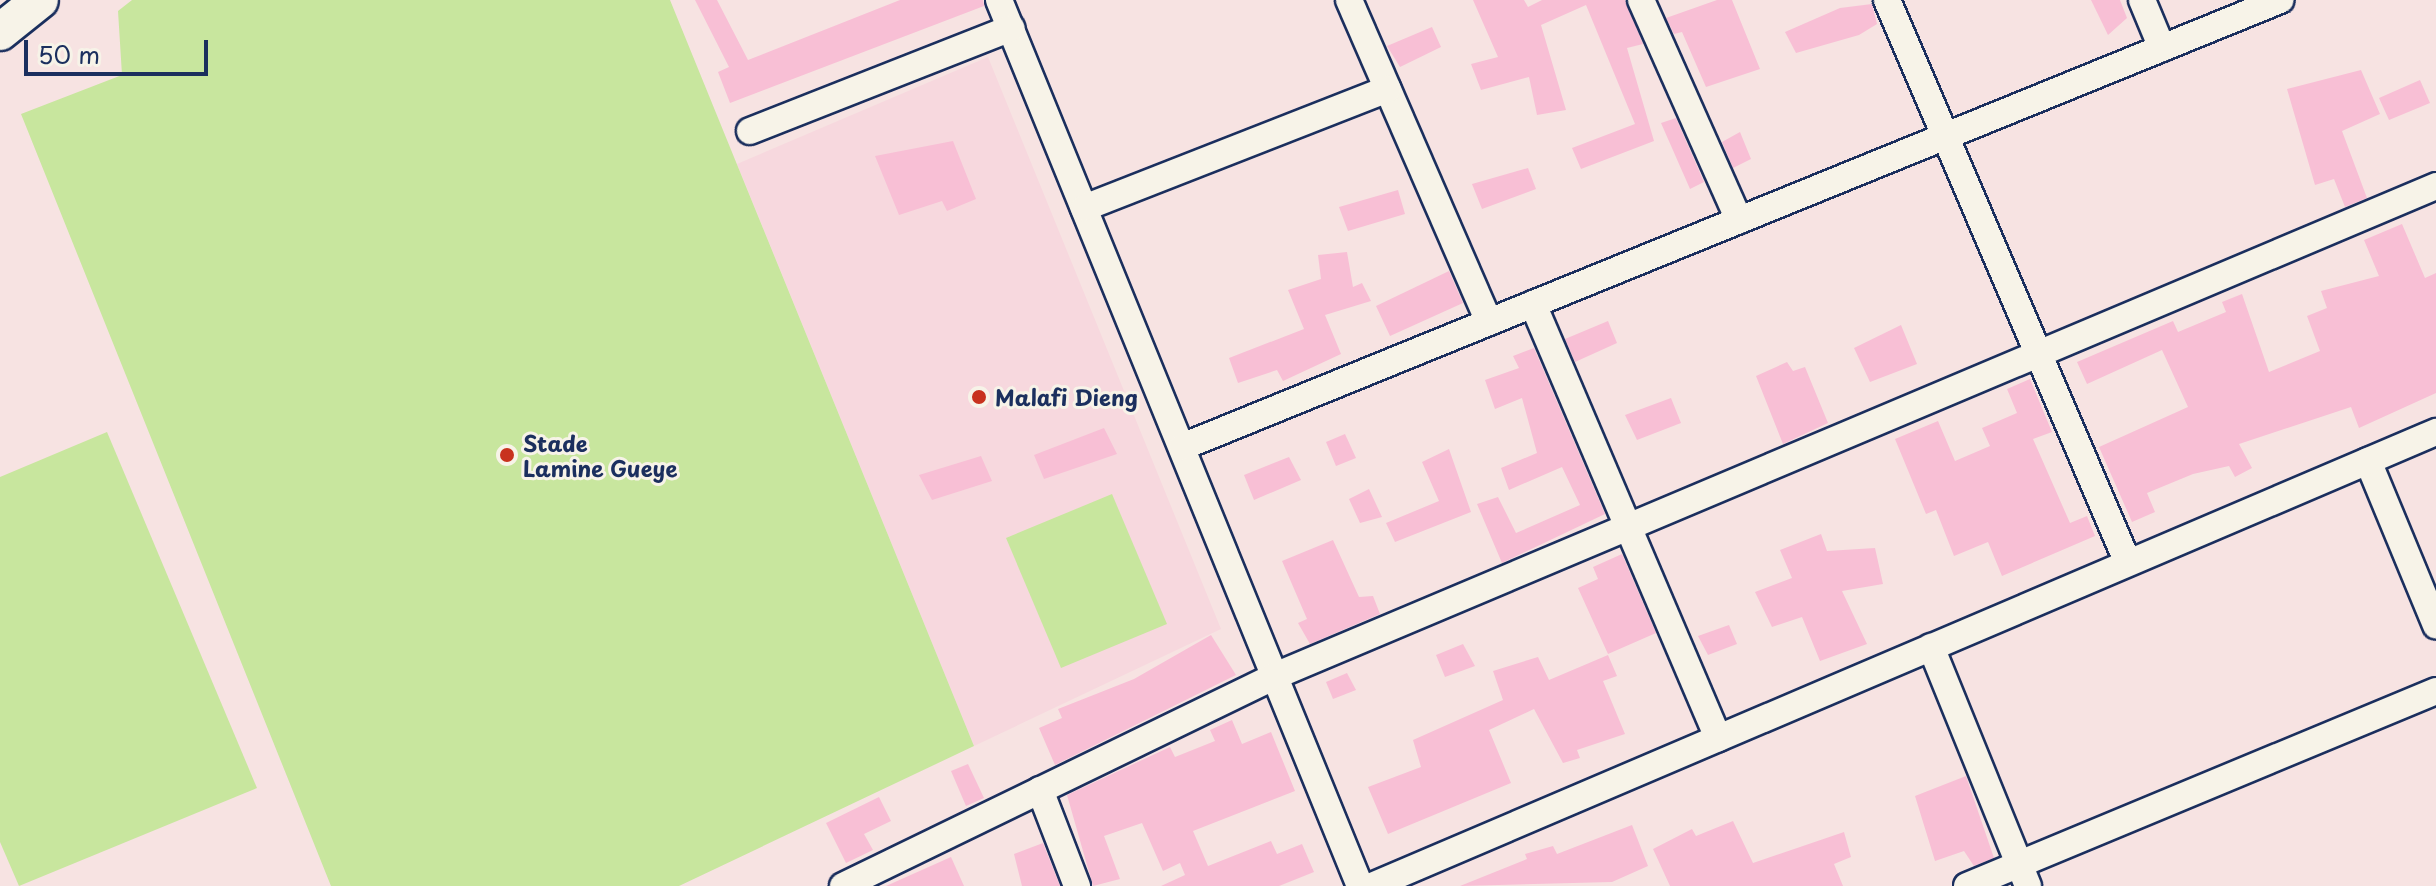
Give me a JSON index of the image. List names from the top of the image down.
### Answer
{
  "places": ["Malafi Dieng", "Stade Lamine Gueye"],
  "scale_bar": "50 m"
}
